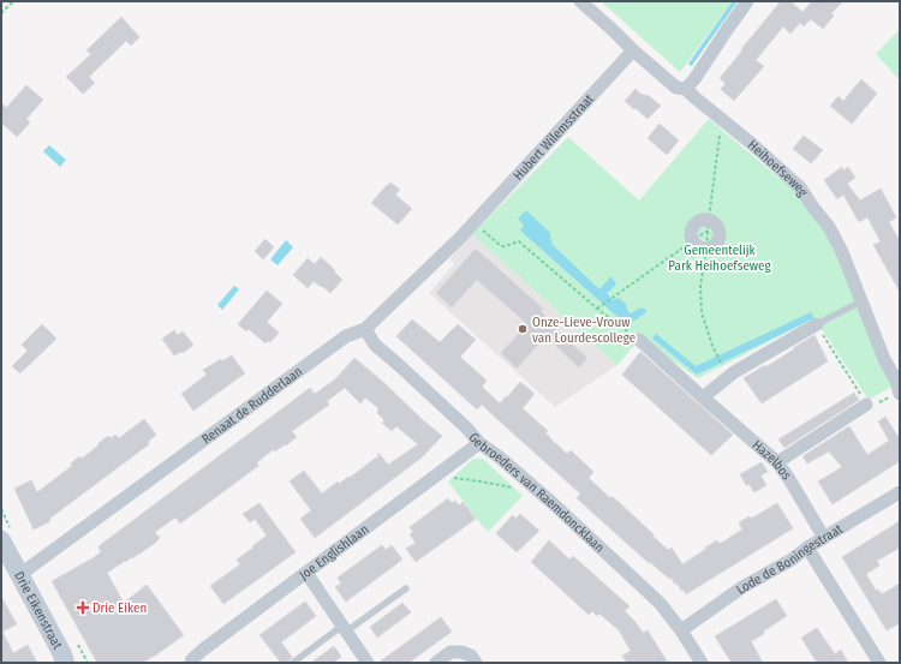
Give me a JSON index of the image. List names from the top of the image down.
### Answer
{
  "streets": {
    "street": [
      "Hubert Wilemsstraat",
      "Heihoefseweg",
      "Renaat de Rudderlaan",
      "Hazelbos",
      "Gebroeders van Raemdoncklaan",
      "Joe Englishlaan",
      "Lode de Boningestraat",
      "Drie Eikenstraat"
    ]
  },
  "crossings": [
    ["Hubert Wilemsstraat", "Heihoefseweg"],
    ["Hubert Wilemsstraat", "Renaat de Rudderlaan"],
    ["Renaat de Rudderlaan", "Gebroeders van Raemdoncklaan"],
    ["Renaat de Rudderlaan", "Drie Eikenstraat"],
    ["Hazelbos", "Lode de Boningestraat"],
    ["Gebroeders van Raemdoncklaan", "Joe Englishlaan"],
    ["Gebroeders van Raemdoncklaan", "Lode de Boningestraat"]
  ],
  "parks": ["Gemeentelijk Park Heihoefseweg"],
  "places": {
    "other": ["Onze-Lieve-Vrouw van Lourdescollege"],
    "health": ["Drie Eiken"]
  }
}
